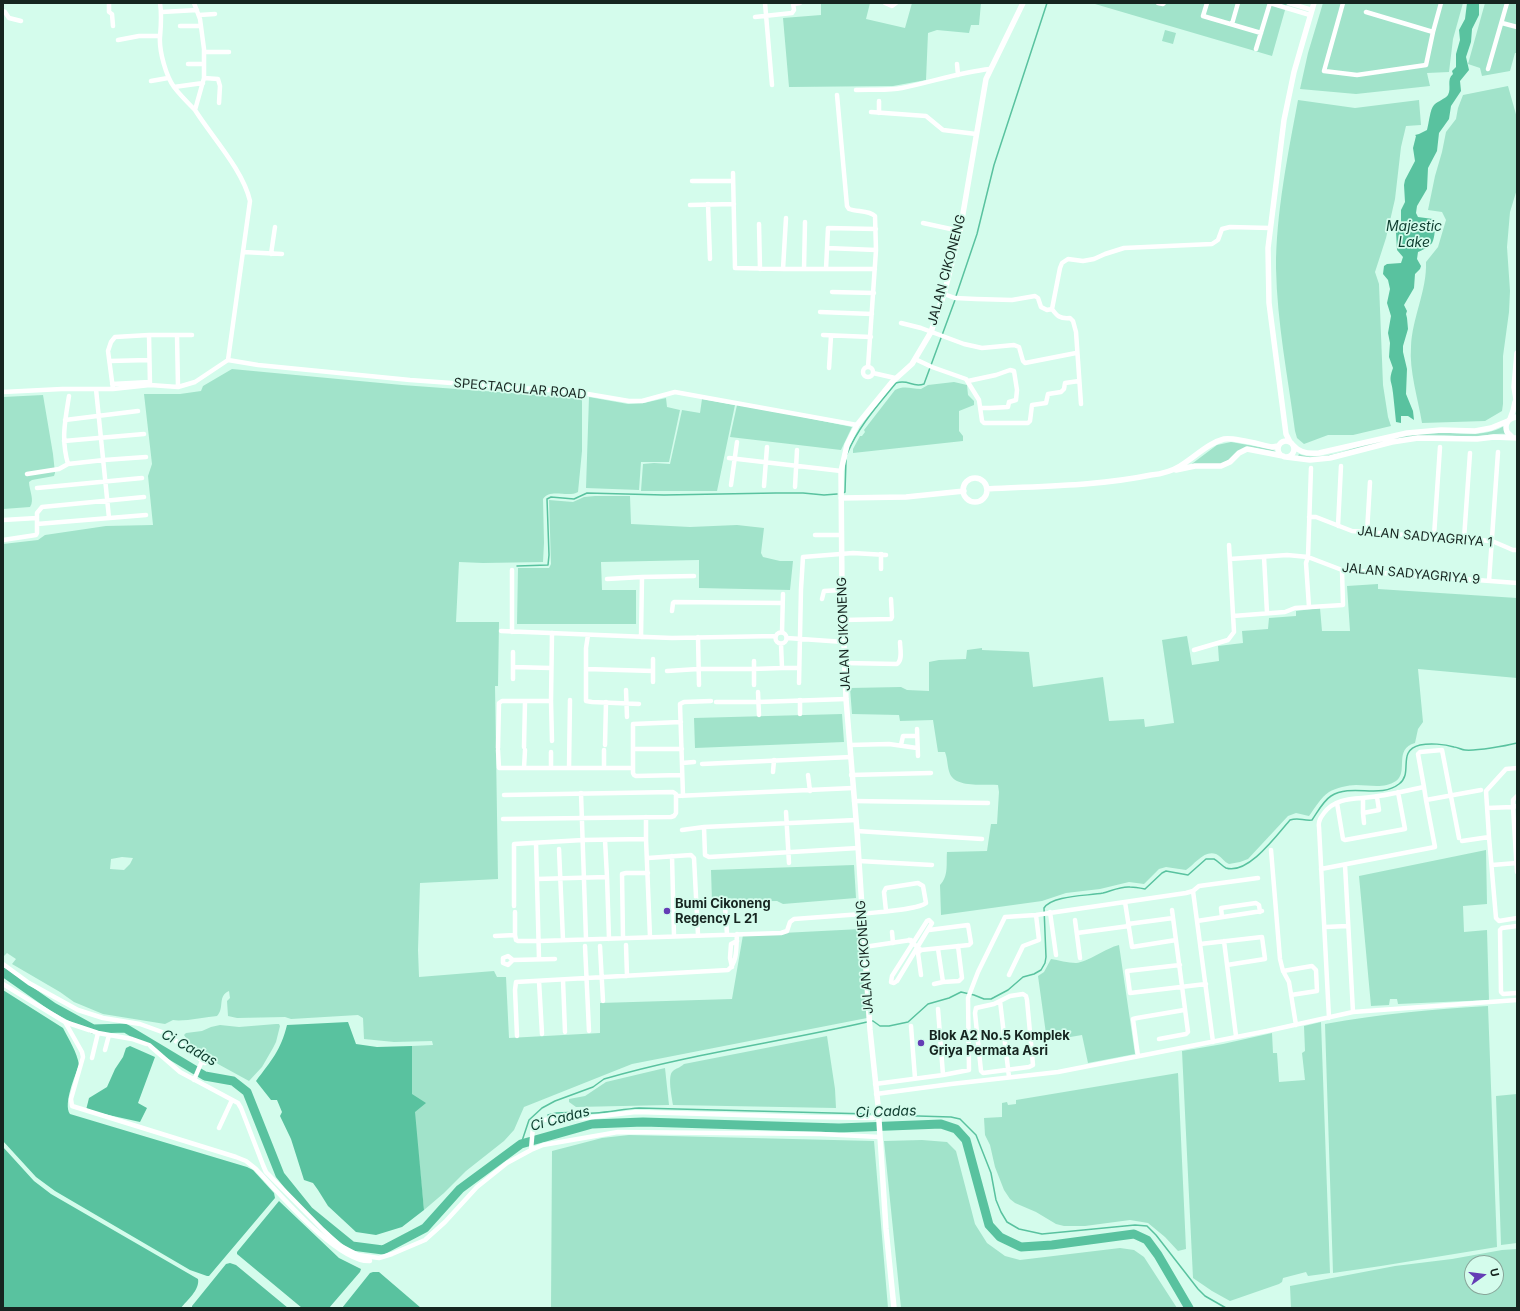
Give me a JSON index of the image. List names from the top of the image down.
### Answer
{
  "streets": {
    "street": [
      "JALAN CIKONENG",
      "SPECTACULAR ROAD",
      "JALAN SADYAGRIYA 1",
      "JALAN SADYAGRIYA 9"
    ]
  },
  "crossings": [
    ["JALAN CIKONENG", "SPECTACULAR ROAD"]
  ],
  "water": ["Majestic Lake", "Ci Cadas"],
  "places": ["Bumi Cikoneng Regency L 21", "Blok A2 No.5 Komplek Griya Permata Asri"],
  "north": "right"
}
